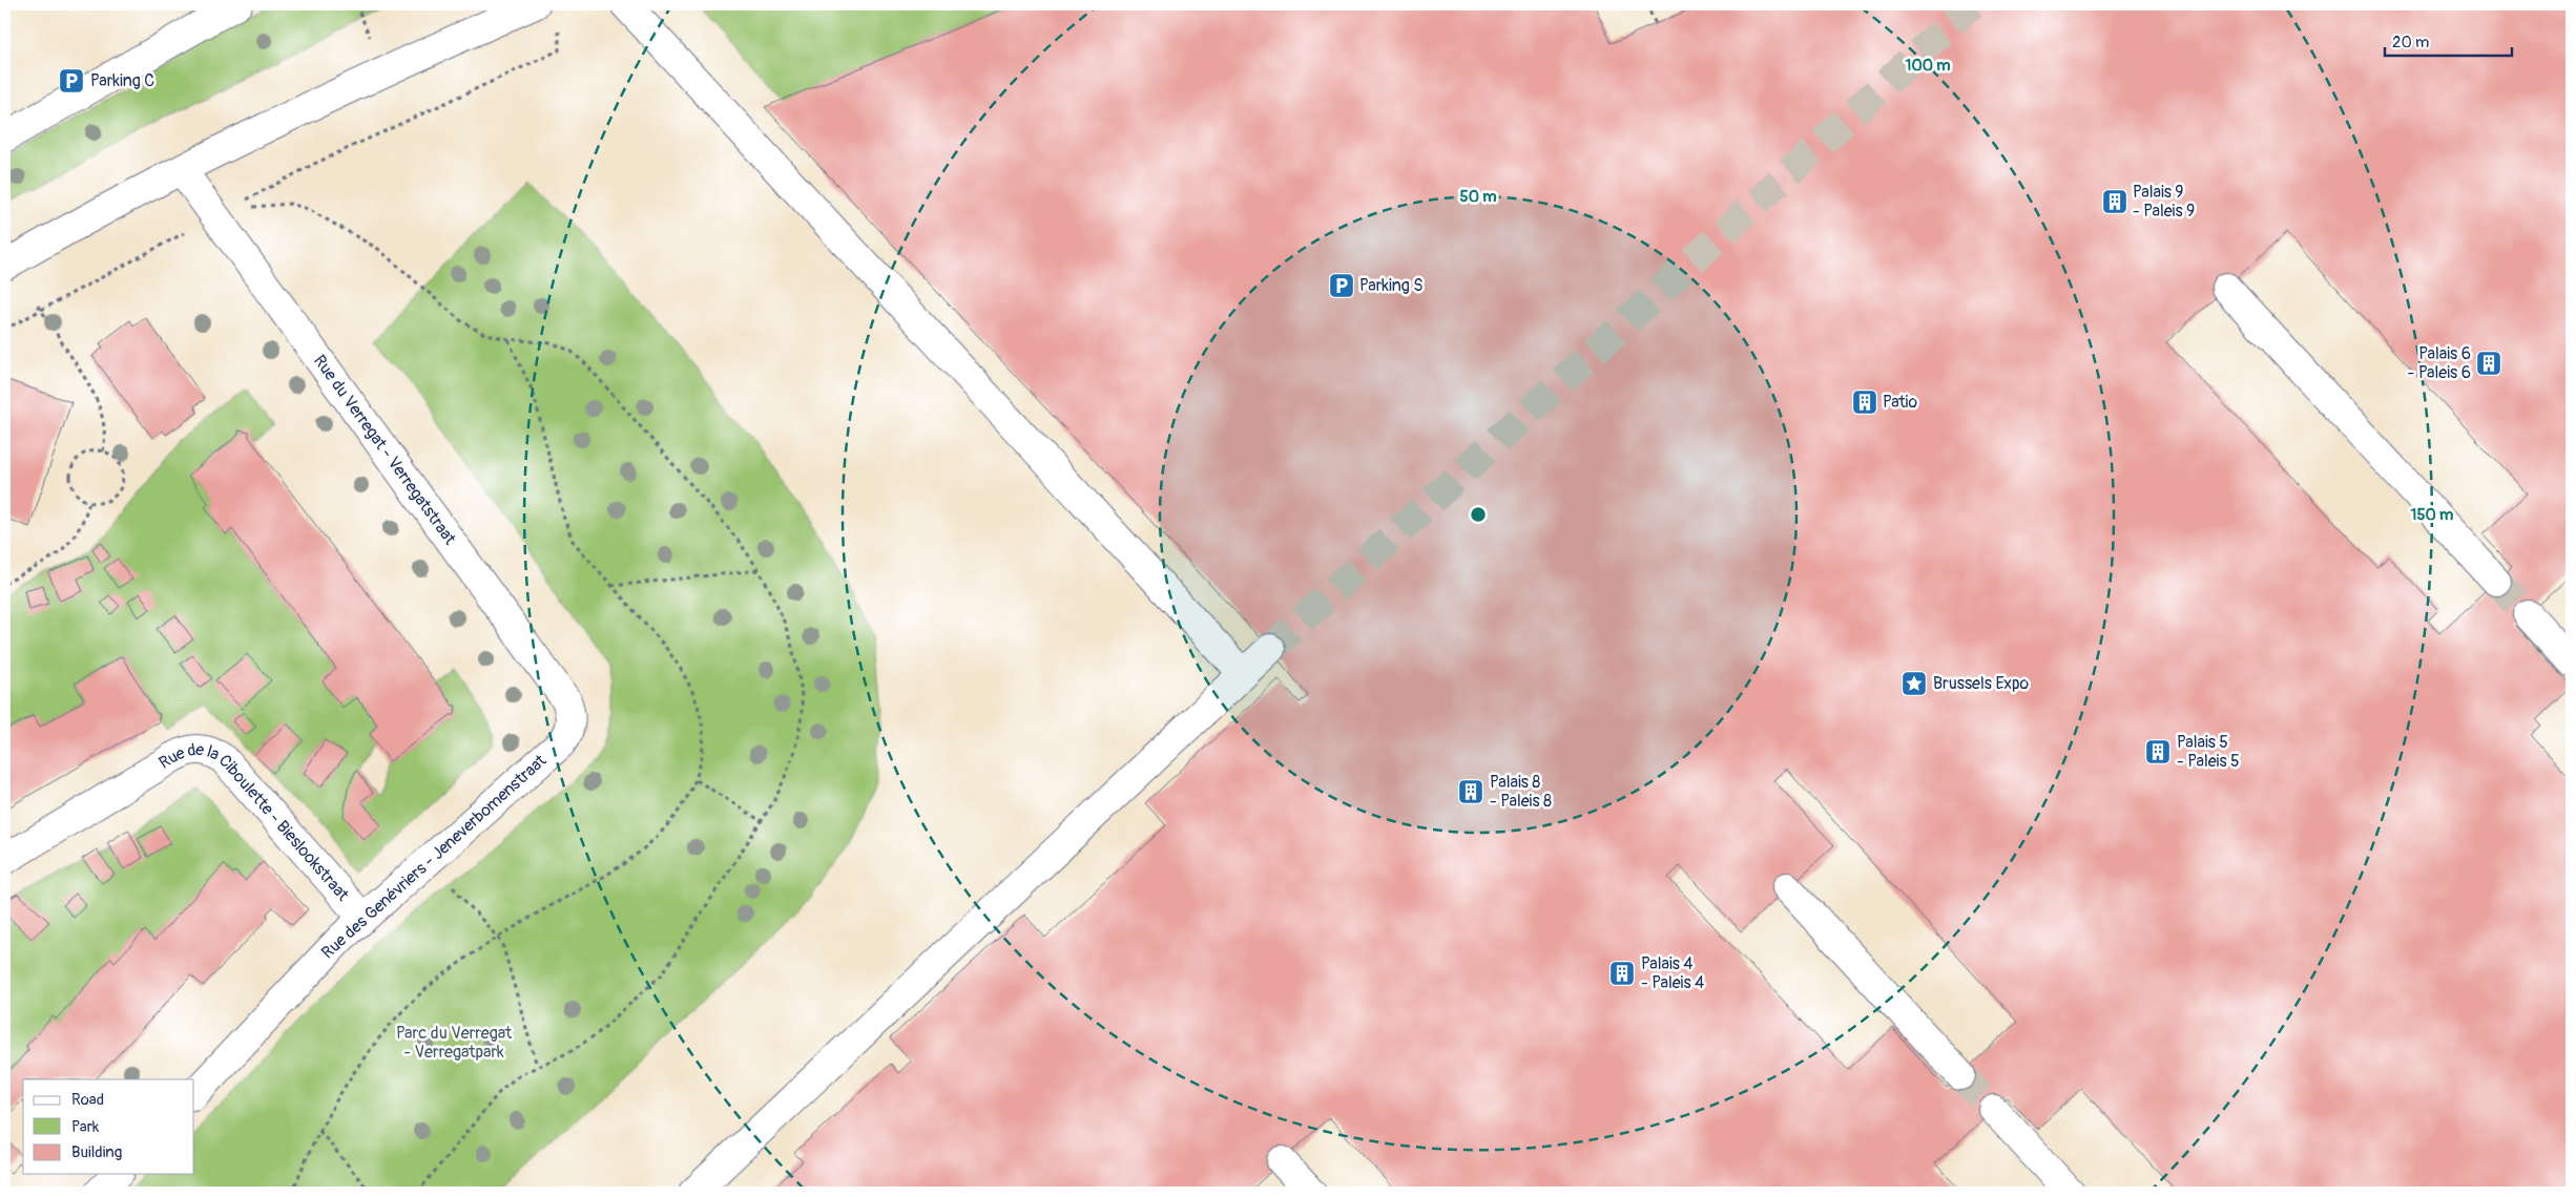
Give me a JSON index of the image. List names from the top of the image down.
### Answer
{
  "streets": {
    "street": ["Rue du Verregat - Verregatstraat", "Rue de la Ciboulette - Bieslookstraat", "Rue des Genévriers - Jeneverbomenstraat"]
  },
  "crossings": [
    ["Rue du Verregat - Verregatstraat", "Rue des Genévriers - Jeneverbomenstraat"],
    ["Rue de la Ciboulette - Bieslookstraat", "Rue des Genévriers - Jeneverbomenstraat"]
  ],
  "parks": ["Parc du Verregat - Verregatpark"],
  "places": {
    "parking": ["Parking C", "Parking S"],
    "building": [
      "Palais 9 - Paleis 9",
      "Palais 6 - Paleis 6",
      "Patio",
      "Palais 5 - Paleis 5",
      "Palais 8 - Paleis 8",
      "Palais 4 - Paleis 4"
    ],
    "place": ["Brussels Expo"]
  },
  "legend": ["Road", "Park", "Building"],
  "scale_bar": "20 m",
  "rings": ["100 m", "50 m", "150 m"]
}
